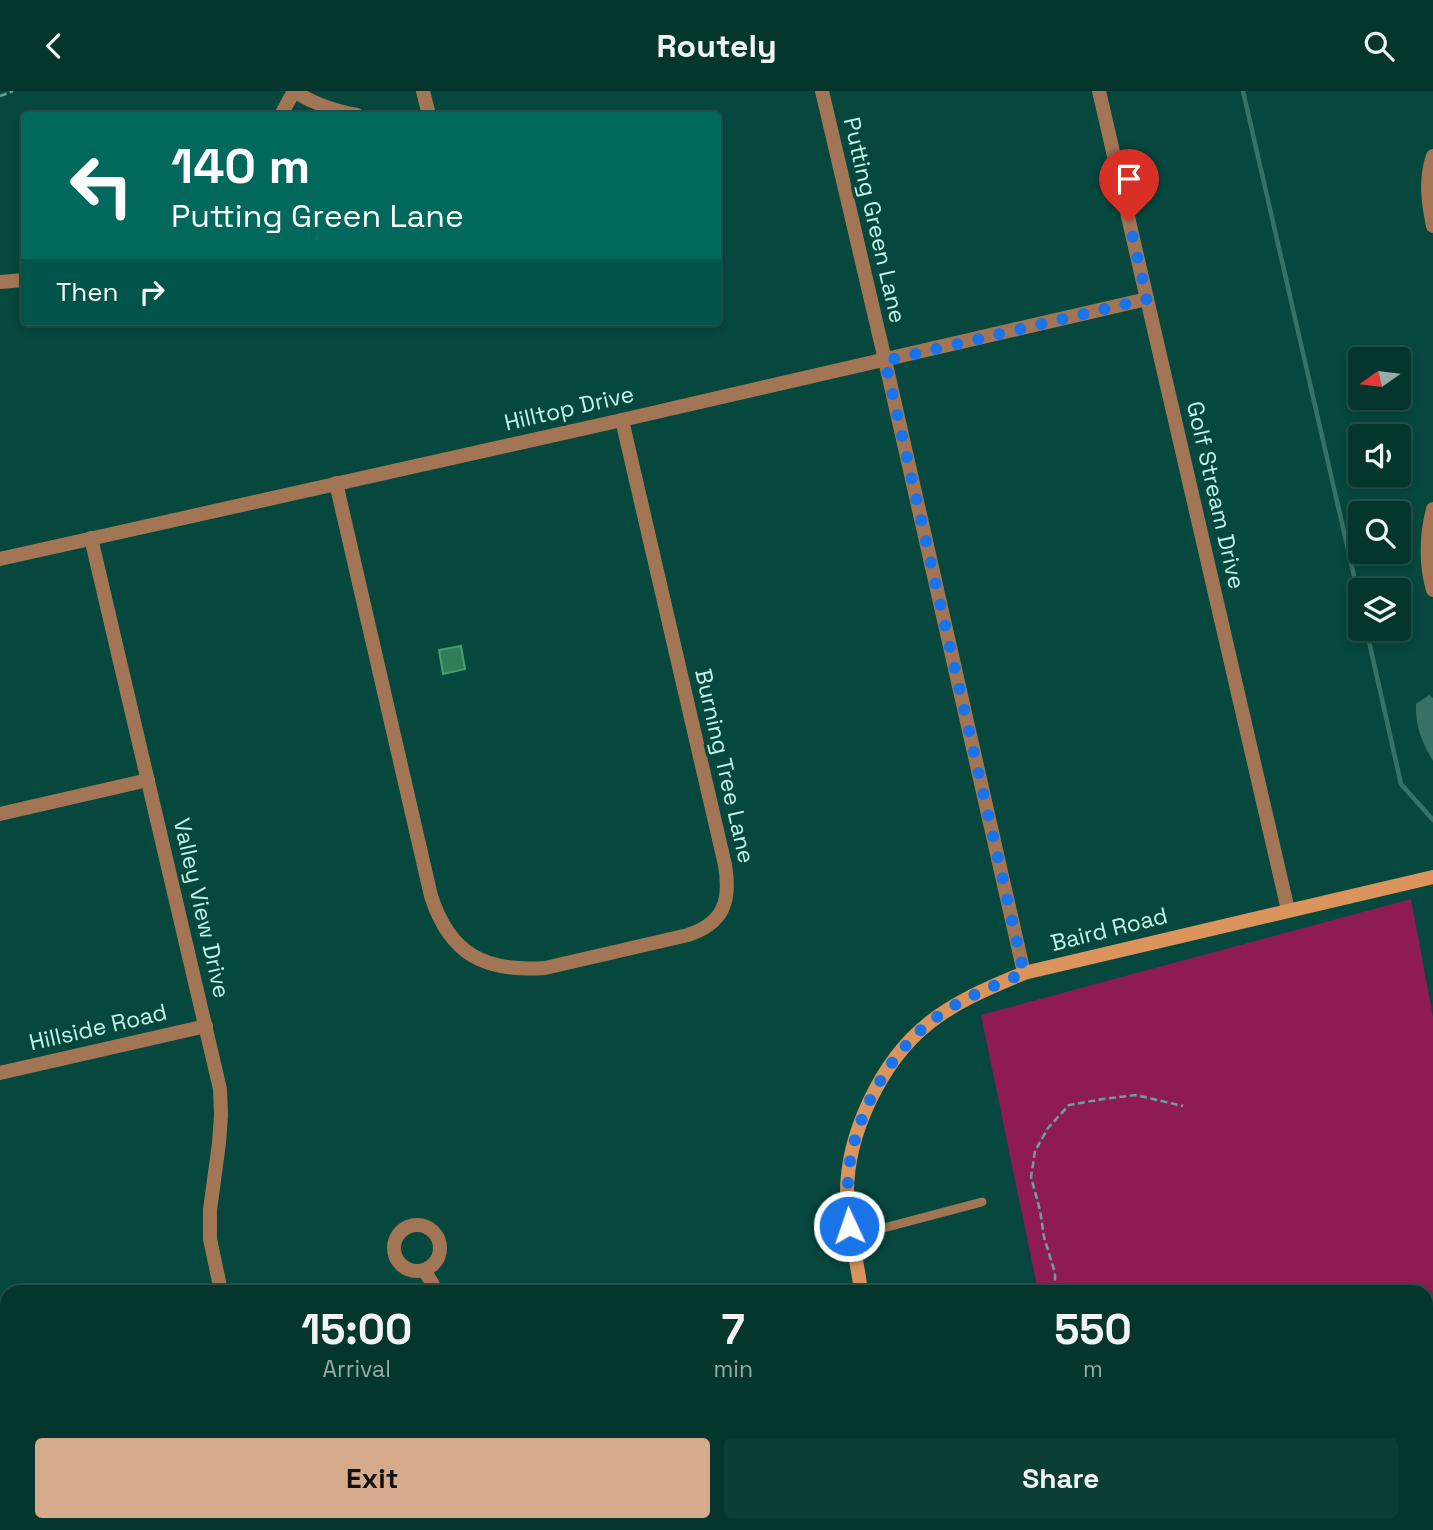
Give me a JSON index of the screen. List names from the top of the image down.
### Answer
{
  "streets": {
    "street": [
      "Putting Green Lane",
      "Hilltop Drive",
      "Golf Stream Drive",
      "Burning Tree Lane",
      "Valley View Drive",
      "Baird Road",
      "Hillside Road"
    ]
  },
  "crossings": [
    ["Putting Green Lane", "Hilltop Drive"],
    ["Putting Green Lane", "Baird Road"],
    ["Hilltop Drive", "Golf Stream Drive"],
    ["Hilltop Drive", "Burning Tree Lane"],
    ["Hilltop Drive", "Valley View Drive"],
    ["Golf Stream Drive", "Baird Road"],
    ["Valley View Drive", "Hillside Road"]
  ],
  "north": "left",
  "page": {
    "header": "Routely",
    "turn": ["140 m", "Putting Green Lane"],
    "then": "Then",
    "eta": [
      "15:00",
      "Arrival",
      "7",
      "min",
      "550",
      "m"
    ],
    "buttons": ["Exit", "Share"]
  }
}
